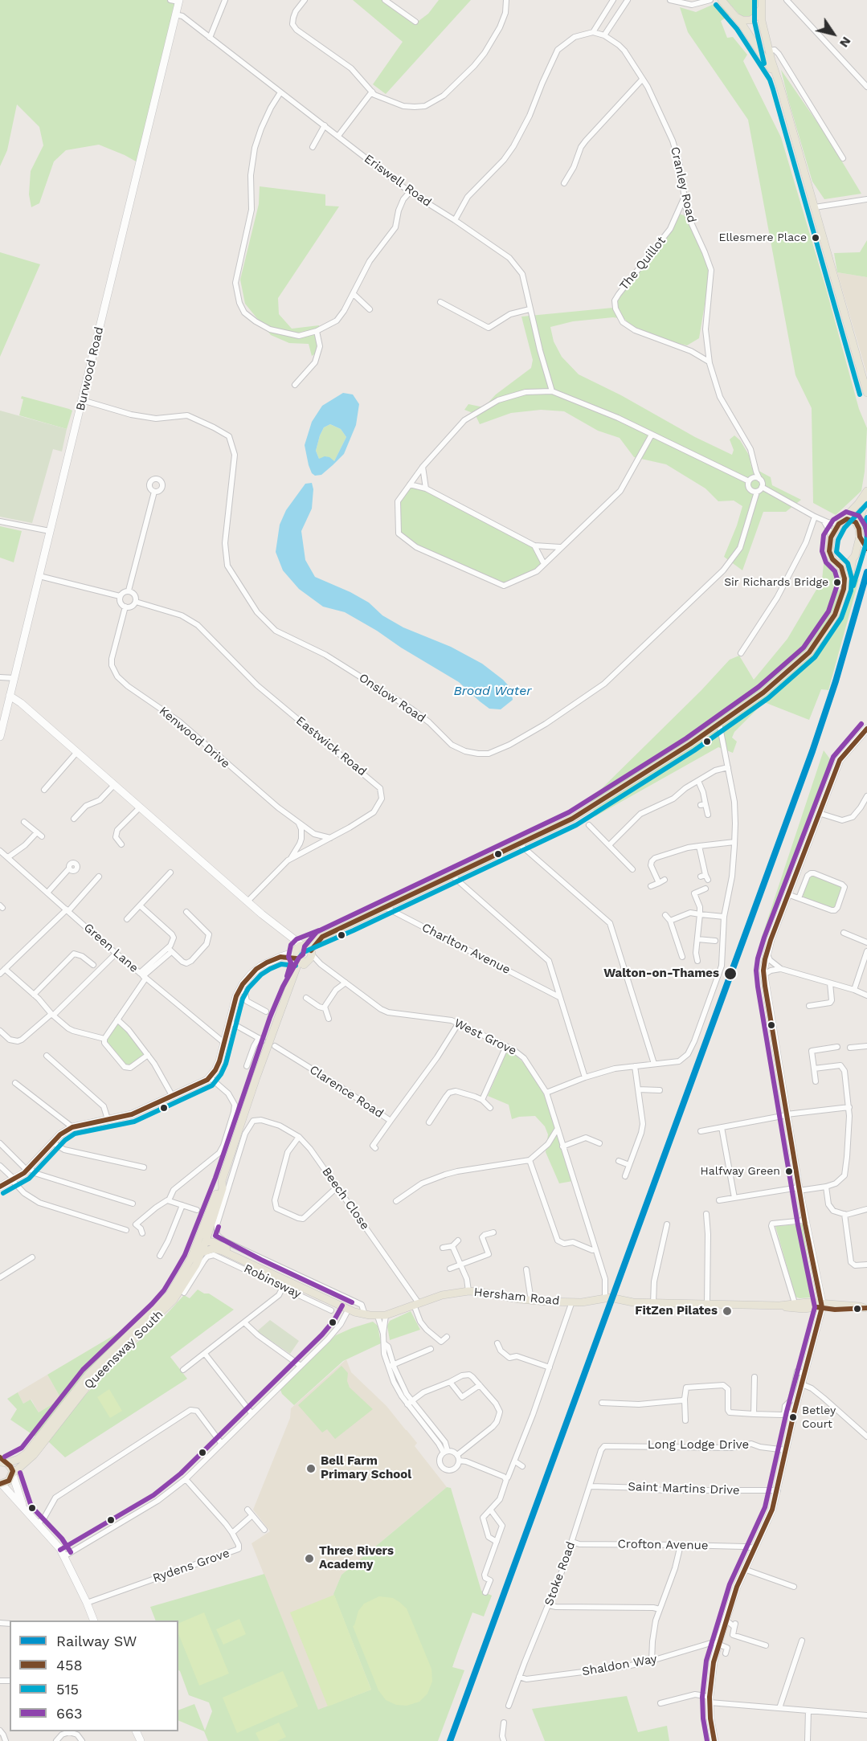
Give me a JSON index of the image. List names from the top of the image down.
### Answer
{
  "streets": {
    "main road": ["Robinsway", "Hersham Road", "Queensway South"],
    "street": [
      "Eriswell Road",
      "Cranley Road",
      "The Quillot",
      "Burwood Road",
      "Onslow Road",
      "Kenwood Drive",
      "Eastwick Road",
      "Green Lane",
      "Charlton Avenue",
      "West Grove",
      "Clarence Road",
      "Beech Close",
      "Long Lodge Drive",
      "Saint Martins Drive",
      "Crofton Avenue",
      "Rydens Grove",
      "Stoke Road",
      "Shaldon Way"
    ]
  },
  "crossings": [
    ["Eriswell Road", "Burwood Road"],
    ["Cranley Road", "The Quillot"],
    ["Cranley Road", "Onslow Road"],
    ["Burwood Road", "Onslow Road"],
    ["Kenwood Drive", "Eastwick Road"],
    ["West Grove", "Clarence Road"],
    ["West Grove", "Hersham Road"],
    ["Beech Close", "Robinsway"],
    ["Beech Close", "Hersham Road"],
    ["Robinsway", "Hersham Road"],
    ["Robinsway", "Queensway South"],
    ["Long Lodge Drive", "Stoke Road"],
    ["Saint Martins Drive", "Stoke Road"],
    ["Crofton Avenue", "Stoke Road"],
    ["Stoke Road", "Shaldon Way"]
  ],
  "water": ["Broad Water"],
  "places": [
    "Ellesmere Place",
    "Sir Richards Bridge",
    "Walton-on-Thames",
    "Halfway Green",
    "FitZen Pilates",
    "Betley Court",
    "Bell Farm Primary School",
    "Three Rivers Academy"
  ],
  "lines": [
    "transit line 515",
    "transit line 663",
    "transit line 458",
    "rail line SW"
  ],
  "legend": [
    "Railway SW",
    "458",
    "515",
    "663"
  ],
  "north": "bottom right"
}
